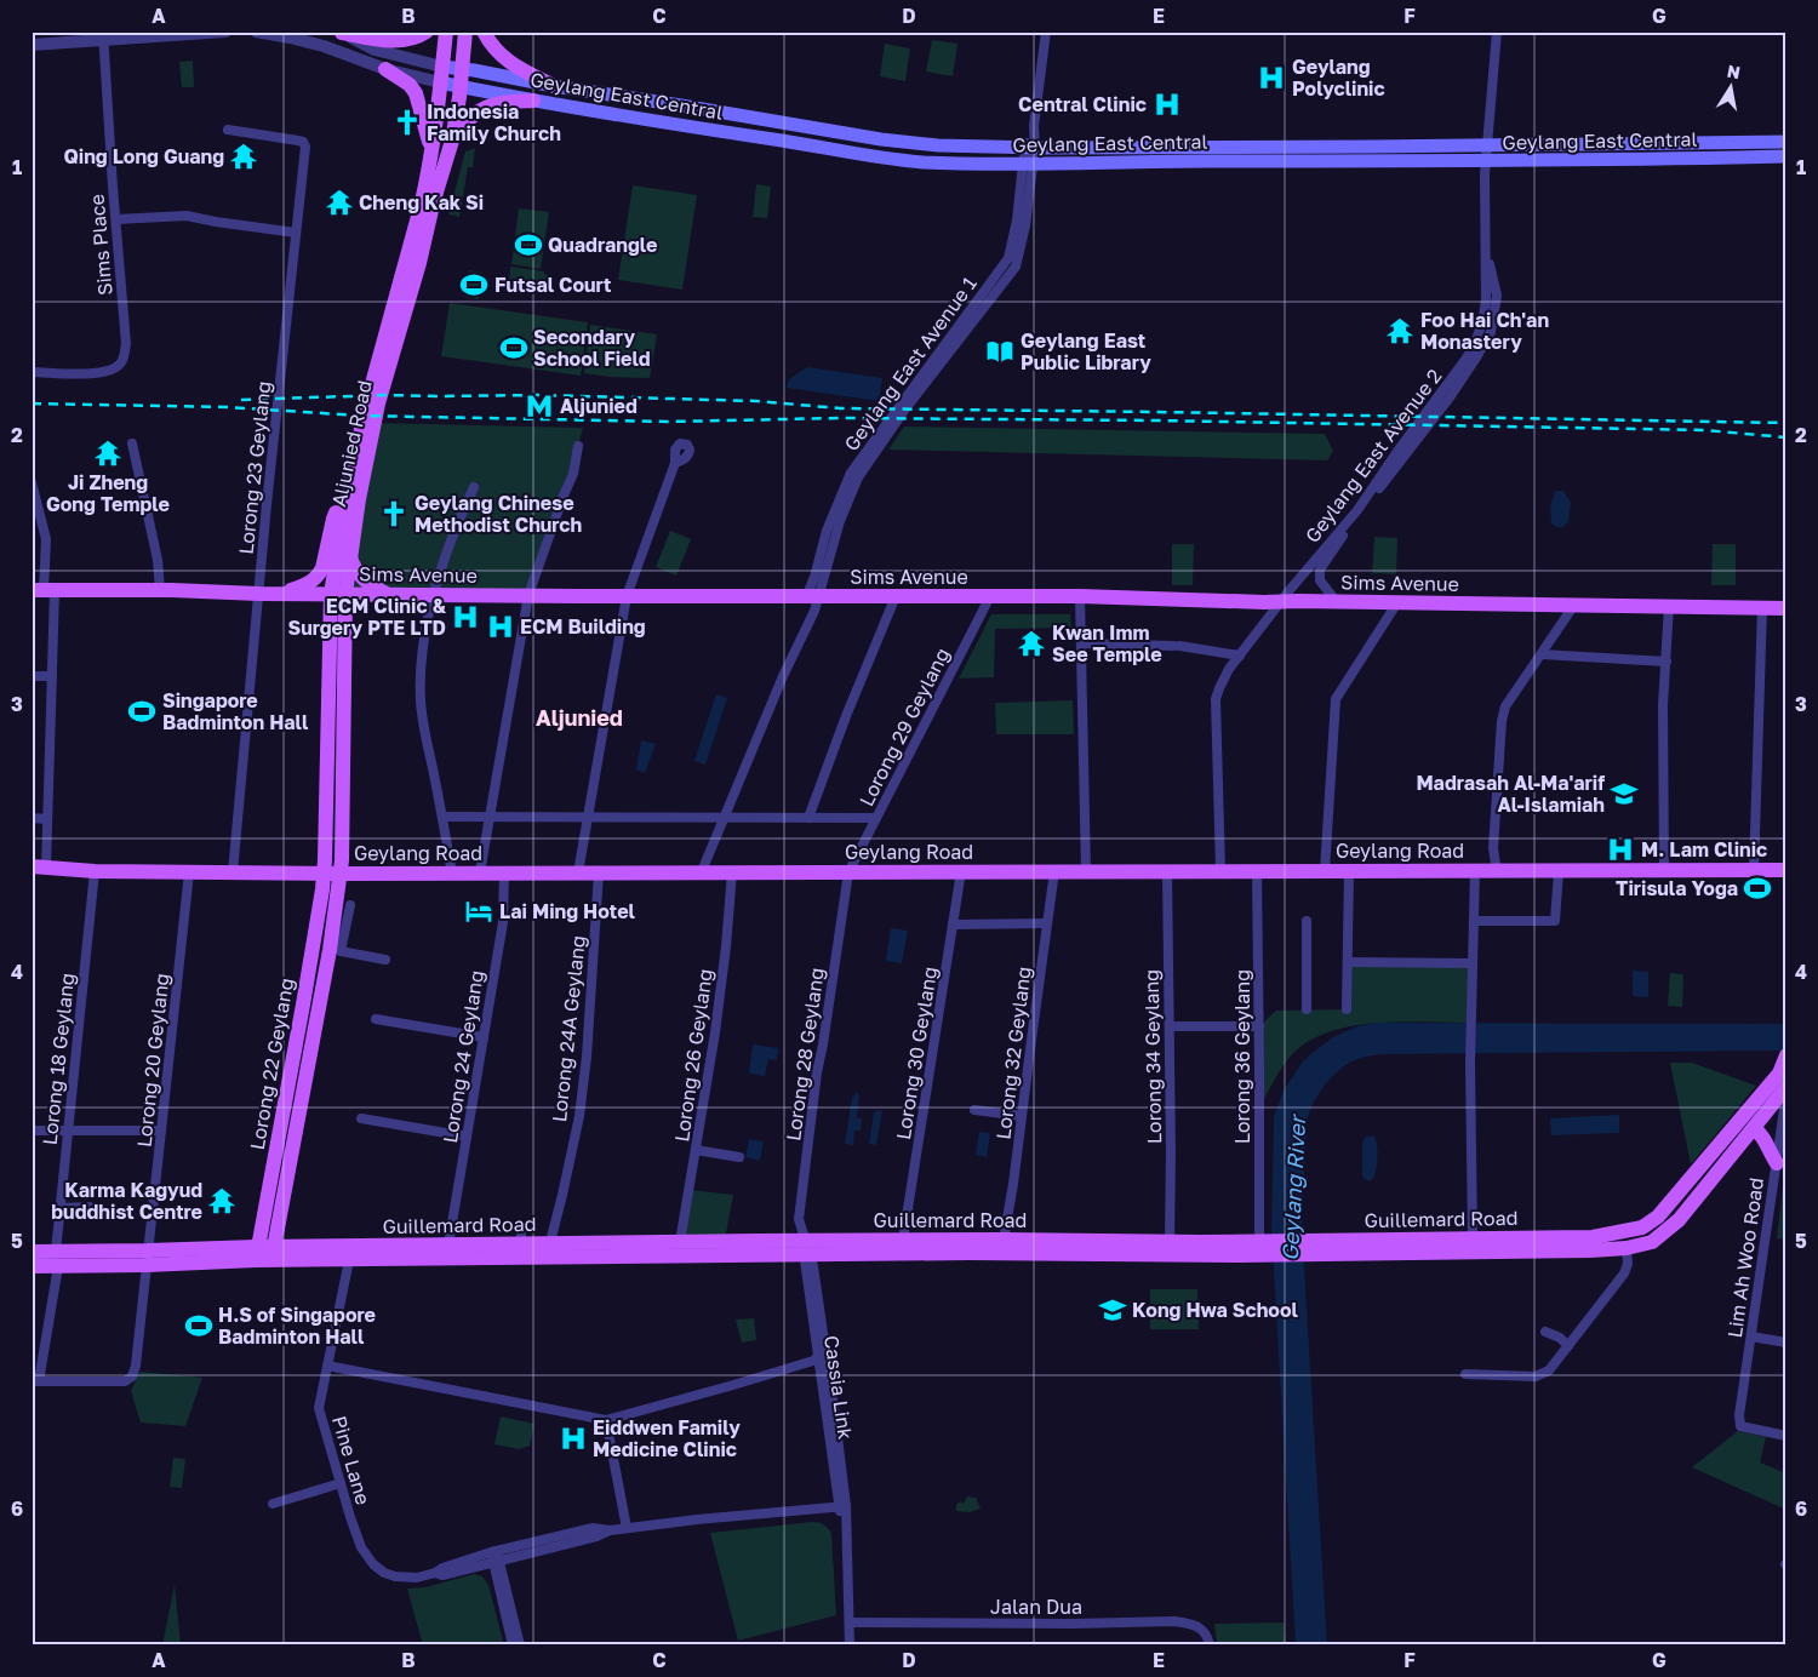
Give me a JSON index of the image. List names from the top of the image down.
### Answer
{
  "streets": {
    "main road": [
      "Geylang East Central",
      "Aljunied Road",
      "Sims Avenue",
      "Geylang Road",
      "Lorong 22 Geylang",
      "Guillemard Road"
    ],
    "street": [
      "Sims Place",
      "Geylang East Avenue 1",
      "Geylang East Avenue 2",
      "Lorong 23 Geylang",
      "Lorong 29 Geylang",
      "Lorong 24A Geylang",
      "Lorong 30 Geylang",
      "Lorong 32 Geylang",
      "Lorong 28 Geylang",
      "Lorong 26 Geylang",
      "Lorong 24 Geylang",
      "Lorong 34 Geylang",
      "Lorong 36 Geylang",
      "Lorong 18 Geylang",
      "Lorong 20 Geylang",
      "Lim Ah Woo Road",
      "Cassia Link",
      "Pine Lane",
      "Jalan Dua"
    ]
  },
  "crossings": [
    ["Geylang East Central", "Geylang East Avenue 1"],
    ["Geylang East Central", "Aljunied Road"],
    ["Geylang East Central", "Geylang East Avenue 2"],
    ["Geylang East Avenue 1", "Sims Avenue"],
    ["Geylang East Avenue 1", "Geylang Road"],
    ["Aljunied Road", "Sims Avenue"],
    ["Aljunied Road", "Geylang Road"],
    ["Aljunied Road", "Lorong 22 Geylang"],
    ["Geylang East Avenue 2", "Sims Avenue"],
    ["Geylang East Avenue 2", "Geylang Road"],
    ["Lorong 23 Geylang", "Sims Avenue"],
    ["Lorong 23 Geylang", "Geylang Road"],
    ["Sims Avenue", "Lorong 29 Geylang"],
    ["Lorong 29 Geylang", "Geylang Road"],
    ["Lorong 29 Geylang", "Lorong 28 Geylang"],
    ["Geylang Road", "Lorong 24A Geylang"],
    ["Geylang Road", "Lorong 30 Geylang"],
    ["Geylang Road", "Lorong 32 Geylang"],
    ["Geylang Road", "Lorong 28 Geylang"],
    ["Geylang Road", "Lorong 26 Geylang"],
    ["Geylang Road", "Lorong 24 Geylang"],
    ["Geylang Road", "Lorong 34 Geylang"],
    ["Geylang Road", "Lorong 36 Geylang"],
    ["Geylang Road", "Lorong 18 Geylang"],
    ["Geylang Road", "Lorong 20 Geylang"],
    ["Geylang Road", "Lorong 22 Geylang"],
    ["Lorong 24A Geylang", "Guillemard Road"],
    ["Lorong 30 Geylang", "Guillemard Road"],
    ["Lorong 32 Geylang", "Guillemard Road"],
    ["Lorong 28 Geylang", "Guillemard Road"],
    ["Lorong 28 Geylang", "Cassia Link"],
    ["Lorong 26 Geylang", "Guillemard Road"],
    ["Lorong 24 Geylang", "Guillemard Road"],
    ["Lorong 34 Geylang", "Guillemard Road"],
    ["Lorong 36 Geylang", "Guillemard Road"],
    ["Lorong 18 Geylang", "Lorong 20 Geylang"],
    ["Lorong 18 Geylang", "Guillemard Road"],
    ["Lorong 20 Geylang", "Guillemard Road"],
    ["Lorong 22 Geylang", "Guillemard Road"],
    ["Guillemard Road", "Cassia Link"],
    ["Guillemard Road", "Pine Lane"],
    ["Cassia Link", "Pine Lane"],
    ["Cassia Link", "Jalan Dua"]
  ],
  "districts": ["Aljunied"],
  "water": ["Geylang River"],
  "places": {
    "hospital": [
      "Geylang Polyclinic",
      "Central Clinic",
      "ECM Clinic & Surgery PTE LTD",
      "ECM Building",
      "M. Lam Clinic",
      "Eiddwen Family Medicine Clinic"
    ],
    "church": ["Indonesia Family Church", "Geylang Chinese Methodist Church"],
    "temple": [
      "Qing Long Guang",
      "Cheng Kak Si",
      "Foo Hai Ch'an Monastery",
      "Ji Zheng Gong Temple",
      "Kwan Imm See Temple",
      "Karma Kagyud buddhist Centre"
    ],
    "sports": [
      "Quadrangle",
      "Futsal Court",
      "Secondary School Field",
      "Singapore Badminton Hall",
      "Tirisula Yoga",
      "H.S of Singapore Badminton Hall"
    ],
    "library": ["Geylang East Public Library"],
    "metro station": ["Aljunied"],
    "school or university": ["Madrasah Al-Ma'arif Al-Islamiah", "Kong Hwa School"],
    "hotel": ["Lai Ming Hotel"]
  },
  "north": "top",
  "grid": {
    "columns": [
      "A",
      "B",
      "C",
      "D",
      "E",
      "F",
      "G"
    ],
    "rows": [
      "1",
      "2",
      "3",
      "4",
      "5",
      "6"
    ]
  }
}
